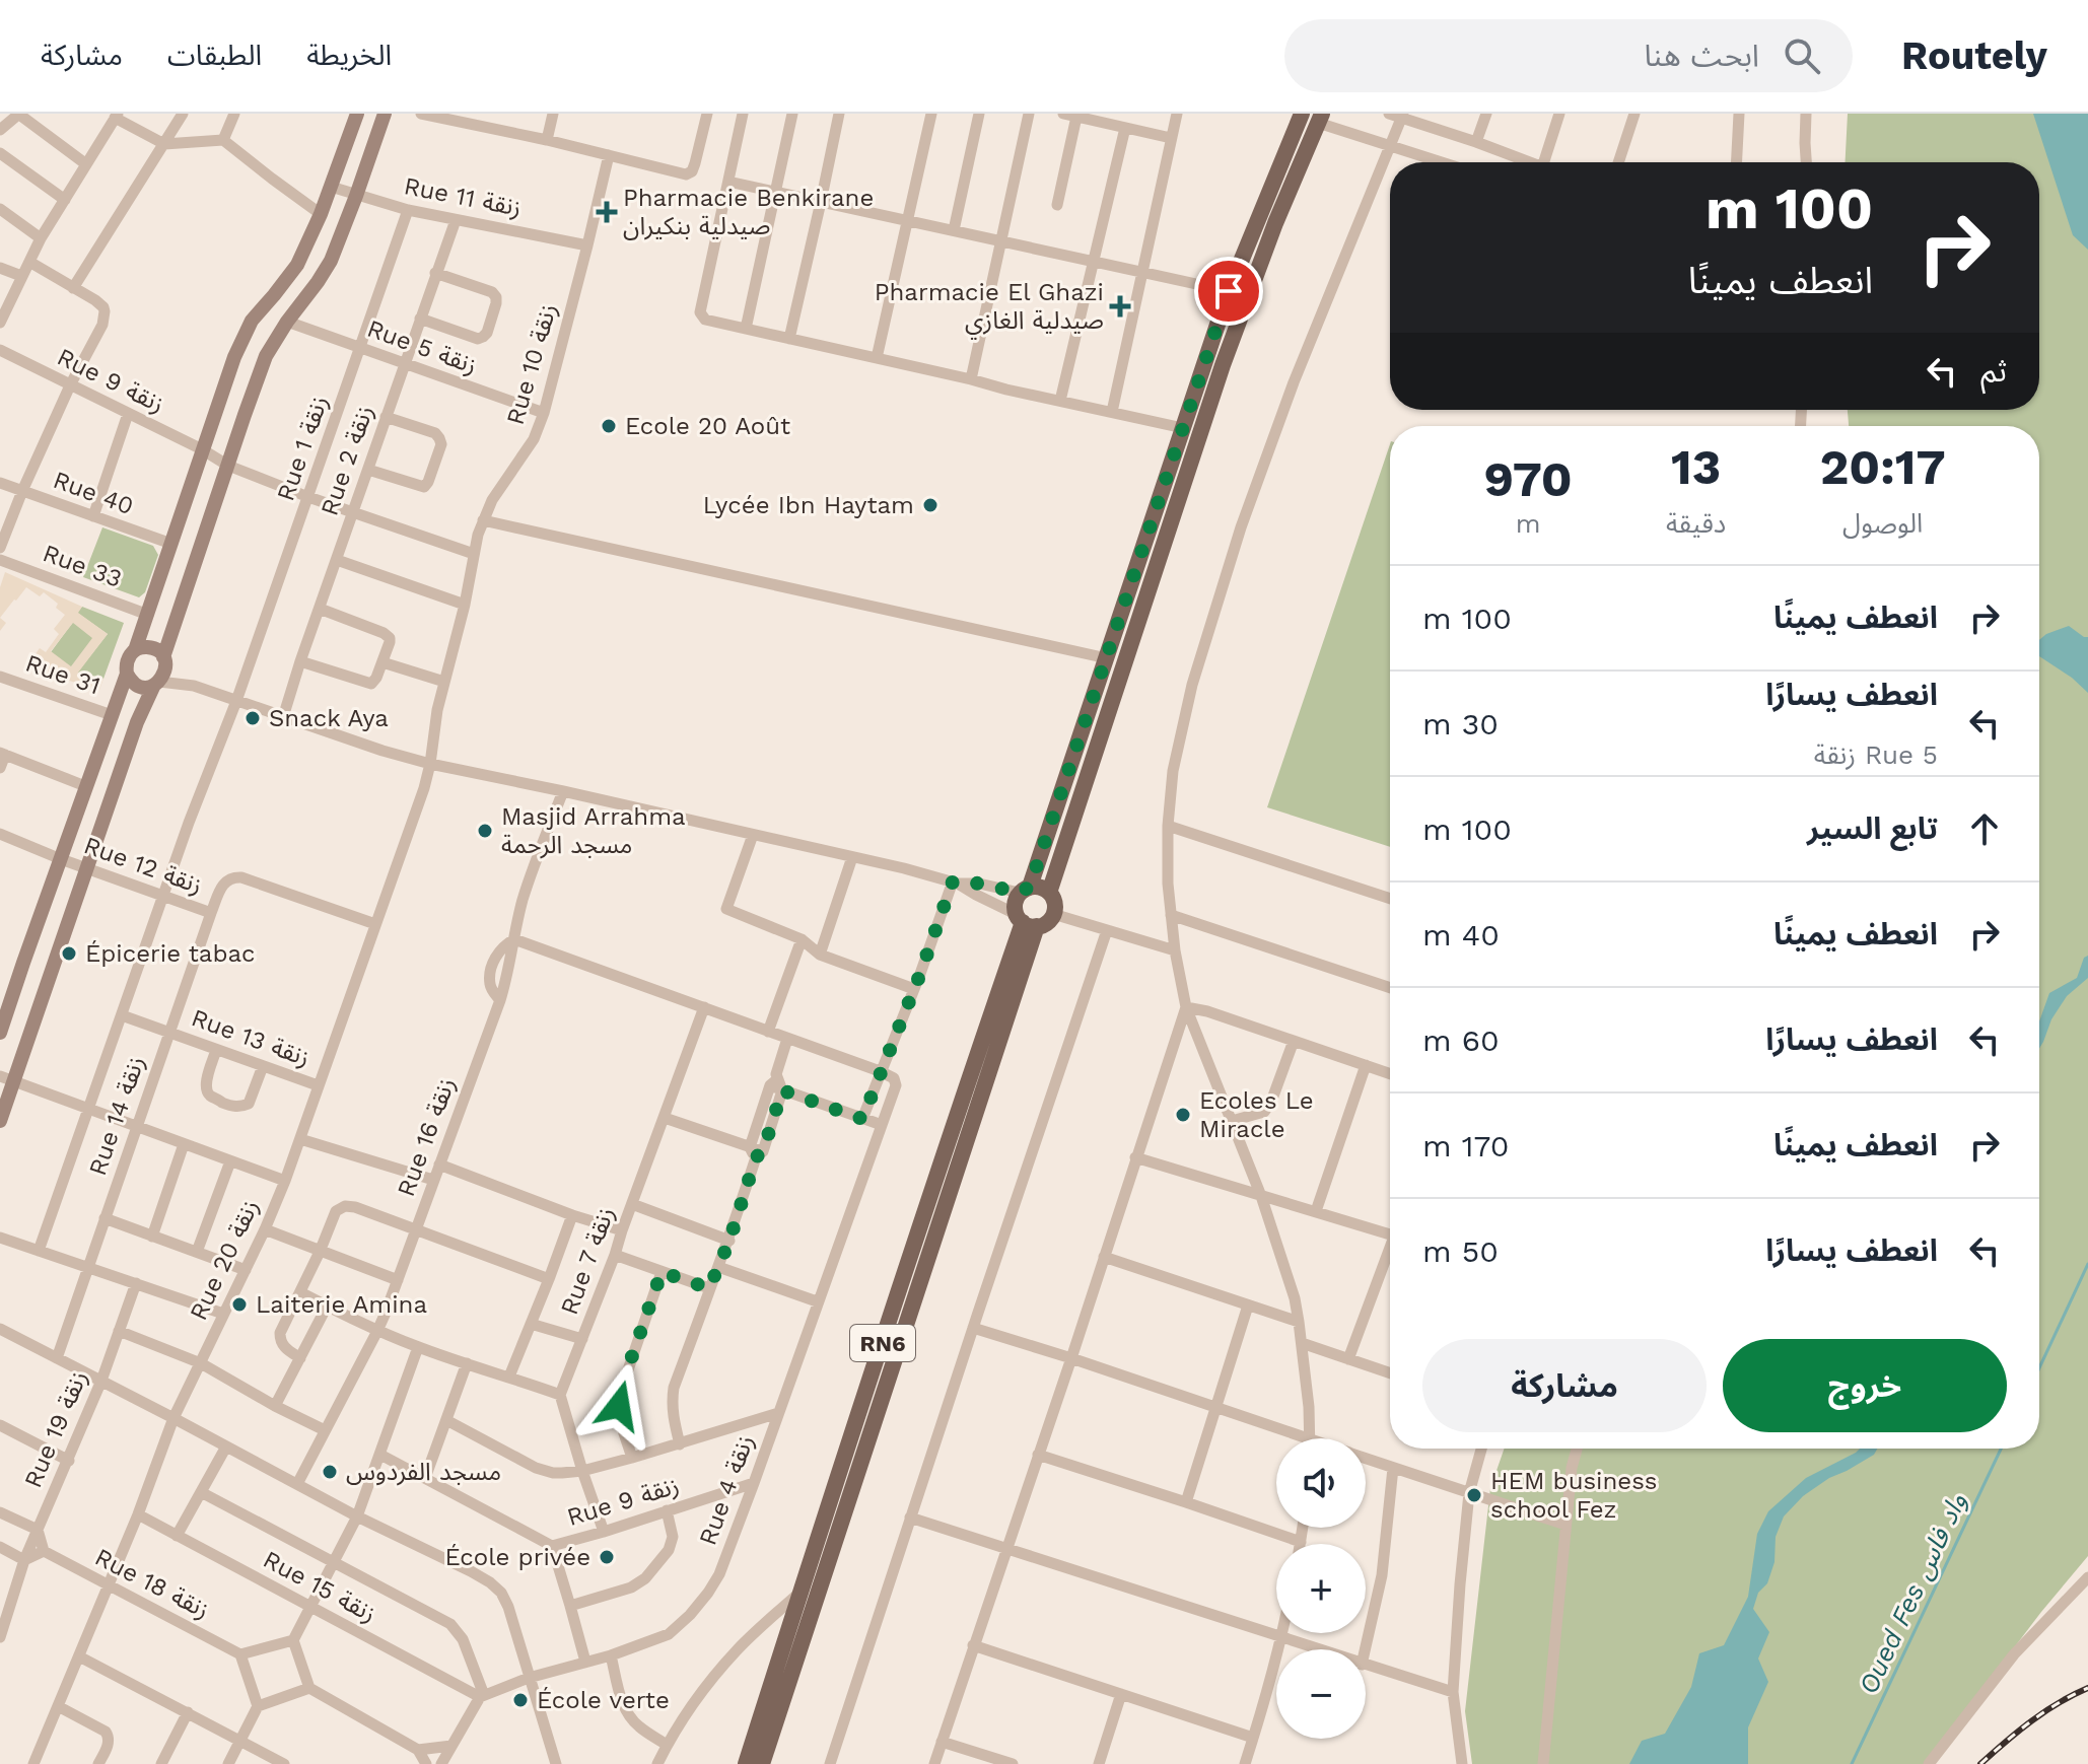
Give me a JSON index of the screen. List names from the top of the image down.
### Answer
{
  "streets": {
    "main road": ["RN6"],
    "street": [
      "Rue 11 زنقة",
      "Rue 5 زنقة",
      "Rue 10 زنقة",
      "Rue 9 زنقة",
      "Rue 1 زنقة",
      "Rue 2 زنقة",
      "Rue 40",
      "Rue 33",
      "Rue 31",
      "Rue 12 زنقة",
      "Rue 13 زنقة",
      "Rue 14 زنقة",
      "Rue 16 زنقة",
      "Rue 20 زنقة",
      "Rue 7 زنقة",
      "Rue 19 زنقة",
      "Rue 4 زنقة",
      "Rue 18 زنقة",
      "Rue 15 زنقة"
    ]
  },
  "crossings": [
    ["Rue 11 زنقة", "Rue 10 زنقة"],
    ["Rue 11 زنقة", "Rue 1 زنقة"],
    ["Rue 11 زنقة", "Rue 2 زنقة"],
    ["Rue 5 زنقة", "Rue 10 زنقة"],
    ["Rue 5 زنقة", "Rue 1 زنقة"],
    ["Rue 5 زنقة", "Rue 2 زنقة"],
    ["Rue 10 زنقة", "Rue 9 زنقة"],
    ["Rue 10 زنقة", "Rue 20 زنقة"],
    ["Rue 9 زنقة", "Rue 1 زنقة"],
    ["Rue 9 زنقة", "Rue 2 زنقة"],
    ["Rue 9 زنقة", "Rue 4 زنقة"],
    ["Rue 12 زنقة", "Rue 14 زنقة"],
    ["Rue 13 زنقة", "Rue 14 زنقة"],
    ["Rue 13 زنقة", "Rue 20 زنقة"],
    ["Rue 14 زنقة", "Rue 20 زنقة"],
    ["Rue 20 زنقة", "Rue 18 زنقة"],
    ["Rue 20 زنقة", "Rue 15 زنقة"],
    ["Rue 4 زنقة", "Rue 15 زنقة"]
  ],
  "water": ["Oued Fes واد فاس"],
  "places": {
    "health": ["Pharmacie Benkirane صيدلية بنكيران", "Pharmacie El Ghazi صيدلية الغازي"],
    "other": [
      "Ecole 20 Août",
      "Lycée Ibn Haytam",
      "Snack Aya",
      "Masjid Arrahma مسجد الرحمة",
      "Épicerie tabac",
      "Ecoles Le Miracle",
      "Laiterie Amina",
      "مسجد الفردوس",
      "HEM business school Fez",
      "École privée",
      "École verte"
    ]
  },
  "page": {
    "header": "Routely",
    "search": "ابحث هنا",
    "nav": ["الخريطة", "الطبقات", "مشاركة"],
    "turn": ["100 m", "انعطف يمينًا"],
    "then": "ثم",
    "eta": [
      "20:17",
      "الوصول",
      "13",
      "دقيقة",
      "970",
      "m"
    ],
    "list": [
      {
        "name": "انعطف يمينًا",
        "value": "100 m"
      },
      {
        "name": "انعطف يسارًا",
        "note": "Rue 5 زنقة",
        "value": "30 m"
      },
      {
        "name": "تابع السير",
        "value": "100 m"
      },
      {
        "name": "انعطف يمينًا",
        "value": "40 m"
      },
      {
        "name": "انعطف يسارًا",
        "value": "60 m"
      },
      {
        "name": "انعطف يمينًا",
        "value": "170 m"
      },
      {
        "name": "انعطف يسارًا",
        "value": "50 m"
      }
    ],
    "buttons": ["خروج", "مشاركة"],
    "map_buttons": ["+", "−"]
  }
}
